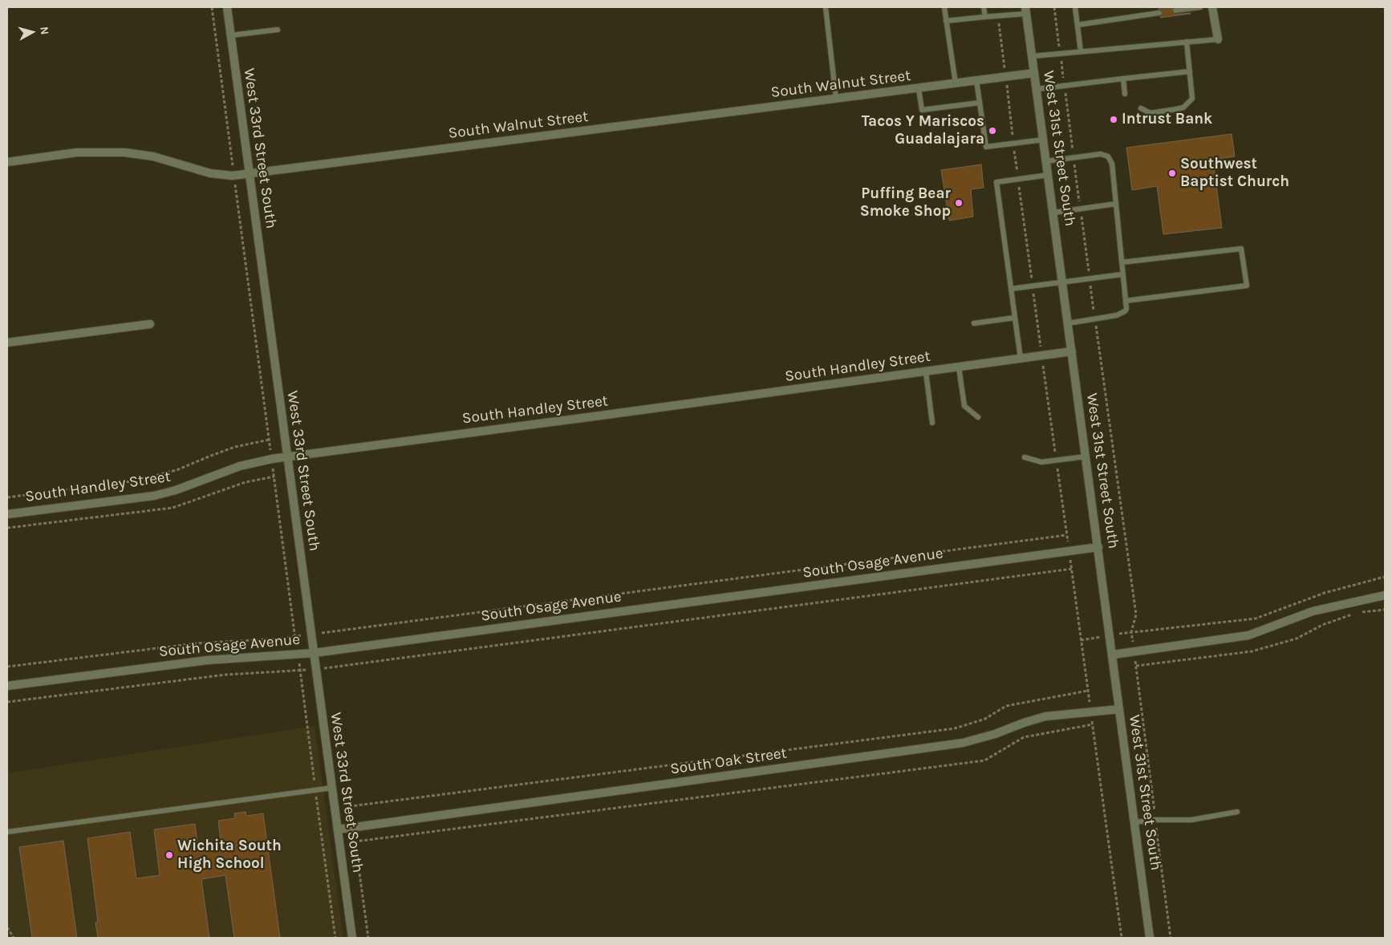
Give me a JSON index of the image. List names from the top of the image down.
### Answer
{
  "streets": {
    "street": [
      "South Walnut Street",
      "West 33rd Street South",
      "West 31st Street South",
      "South Handley Street",
      "South Osage Avenue",
      "South Oak Street"
    ]
  },
  "crossings": [
    ["South Walnut Street", "West 33rd Street South"],
    ["South Walnut Street", "West 31st Street South"],
    ["West 33rd Street South", "South Handley Street"],
    ["West 33rd Street South", "South Osage Avenue"],
    ["West 33rd Street South", "South Oak Street"],
    ["West 31st Street South", "South Handley Street"],
    ["West 31st Street South", "South Osage Avenue"],
    ["West 31st Street South", "South Oak Street"]
  ],
  "places": [
    "Intrust Bank",
    "Tacos Y Mariscos Guadalajara",
    "Southwest Baptist Church",
    "Puffing Bear Smoke Shop",
    "Wichita South High School"
  ],
  "north": "right"
}
